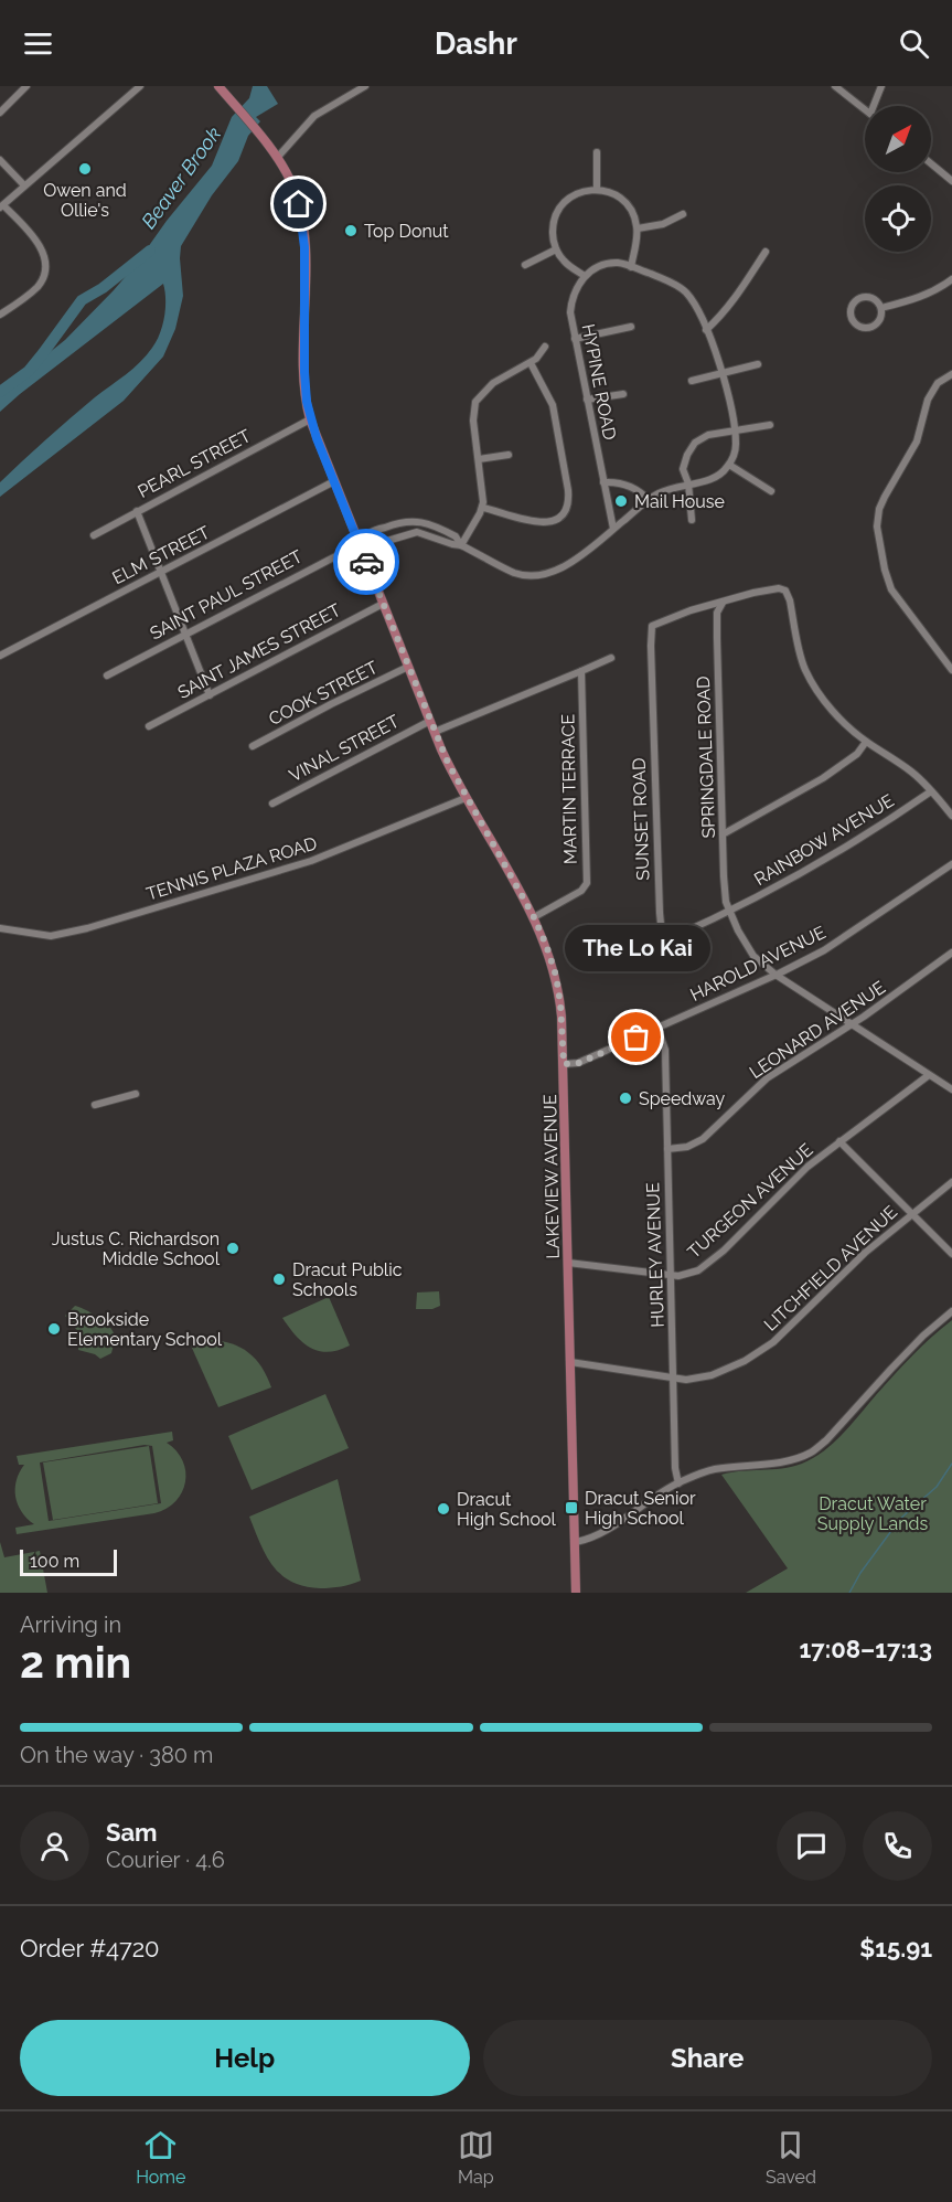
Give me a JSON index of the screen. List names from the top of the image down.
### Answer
{
  "streets": {
    "main road": ["LAKEVIEW AVENUE"],
    "street": [
      "HYPINE ROAD",
      "PEARL STREET",
      "ELM STREET",
      "SAINT PAUL STREET",
      "SAINT JAMES STREET",
      "COOK STREET",
      "VINAL STREET",
      "SPRINGDALE ROAD",
      "MARTIN TERRACE",
      "SUNSET ROAD",
      "RAINBOW AVENUE",
      "TENNIS PLAZA ROAD",
      "HAROLD AVENUE",
      "LEONARD AVENUE",
      "TURGEON AVENUE",
      "HURLEY AVENUE",
      "LITCHFIELD AVENUE"
    ]
  },
  "crossings": [
    ["PEARL STREET", "LAKEVIEW AVENUE"],
    ["ELM STREET", "LAKEVIEW AVENUE"],
    ["SAINT PAUL STREET", "LAKEVIEW AVENUE"],
    ["SAINT JAMES STREET", "LAKEVIEW AVENUE"],
    ["COOK STREET", "LAKEVIEW AVENUE"],
    ["VINAL STREET", "LAKEVIEW AVENUE"],
    ["SPRINGDALE ROAD", "SUNSET ROAD"],
    ["SPRINGDALE ROAD", "RAINBOW AVENUE"],
    ["SPRINGDALE ROAD", "HAROLD AVENUE"],
    ["SPRINGDALE ROAD", "LEONARD AVENUE"],
    ["SPRINGDALE ROAD", "TURGEON AVENUE"],
    ["MARTIN TERRACE", "LAKEVIEW AVENUE"],
    ["SUNSET ROAD", "RAINBOW AVENUE"],
    ["TENNIS PLAZA ROAD", "LAKEVIEW AVENUE"],
    ["HAROLD AVENUE", "LAKEVIEW AVENUE"],
    ["HAROLD AVENUE", "HURLEY AVENUE"],
    ["LEONARD AVENUE", "HURLEY AVENUE"],
    ["LAKEVIEW AVENUE", "TURGEON AVENUE"],
    ["LAKEVIEW AVENUE", "LITCHFIELD AVENUE"],
    ["TURGEON AVENUE", "HURLEY AVENUE"],
    ["HURLEY AVENUE", "LITCHFIELD AVENUE"]
  ],
  "water": ["Beaver Brook"],
  "parks": ["Dracut Water Supply Lands"],
  "places": {
    "other": [
      "Owen and Ollie's",
      "Top Donut",
      "Mail House",
      "The Lo Kai",
      "Speedway",
      "Justus C. Richardson Middle School",
      "Dracut Public Schools",
      "Brookside Elementary School",
      "Dracut High School"
    ],
    "transit": ["Dracut Senior High School"]
  },
  "scale_bar": "100 m",
  "north": "top right",
  "page": {
    "header": "Dashr",
    "bubble": "The Lo Kai",
    "scale": "100 m",
    "heading": ["2 min", "Arriving in", "17:08–17:13"],
    "panel": [
      "Sam",
      "Courier · 4.6",
      "Order #4720",
      "$15.91"
    ],
    "bar": "On the way · 380 m",
    "buttons": ["Help", "Share"],
    "tabs": ["Home", "Map", "Saved"]
  }
}
